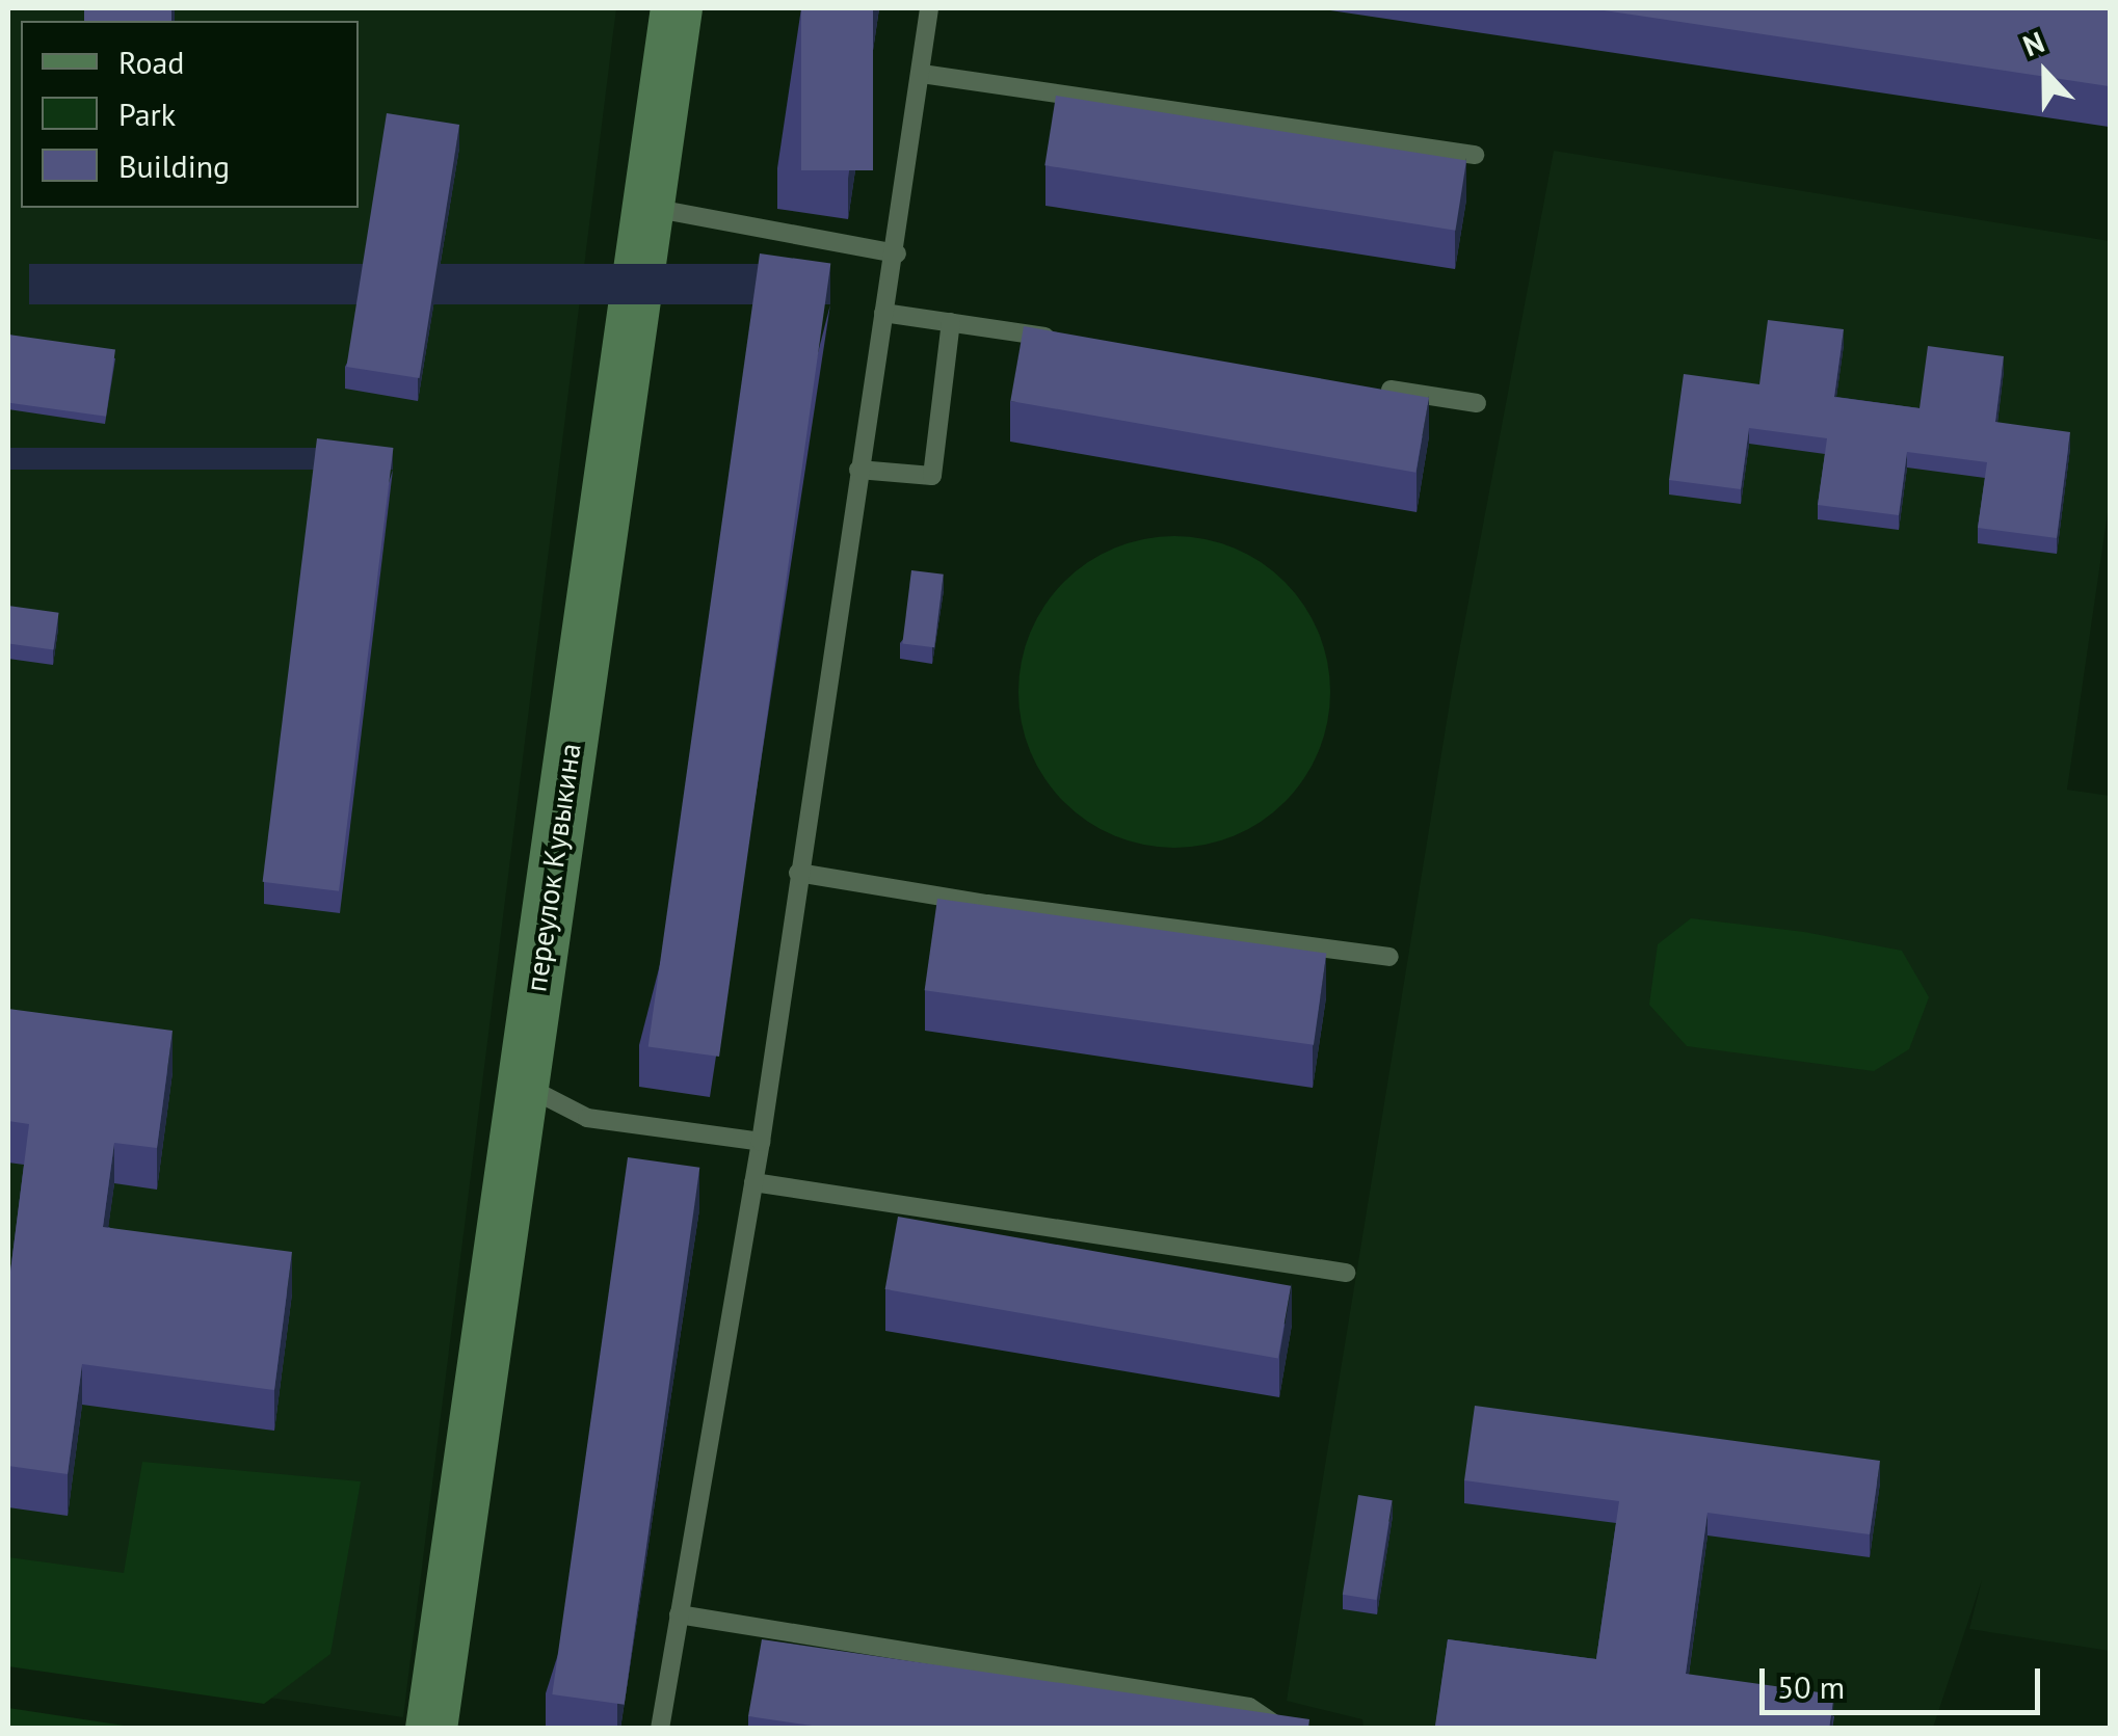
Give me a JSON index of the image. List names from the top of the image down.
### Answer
{
  "streets": {
    "main road": ["переулок Кувыкина"]
  },
  "legend": ["Road", "Park", "Building"],
  "scale_bar": "50 m",
  "north": "top"
}
